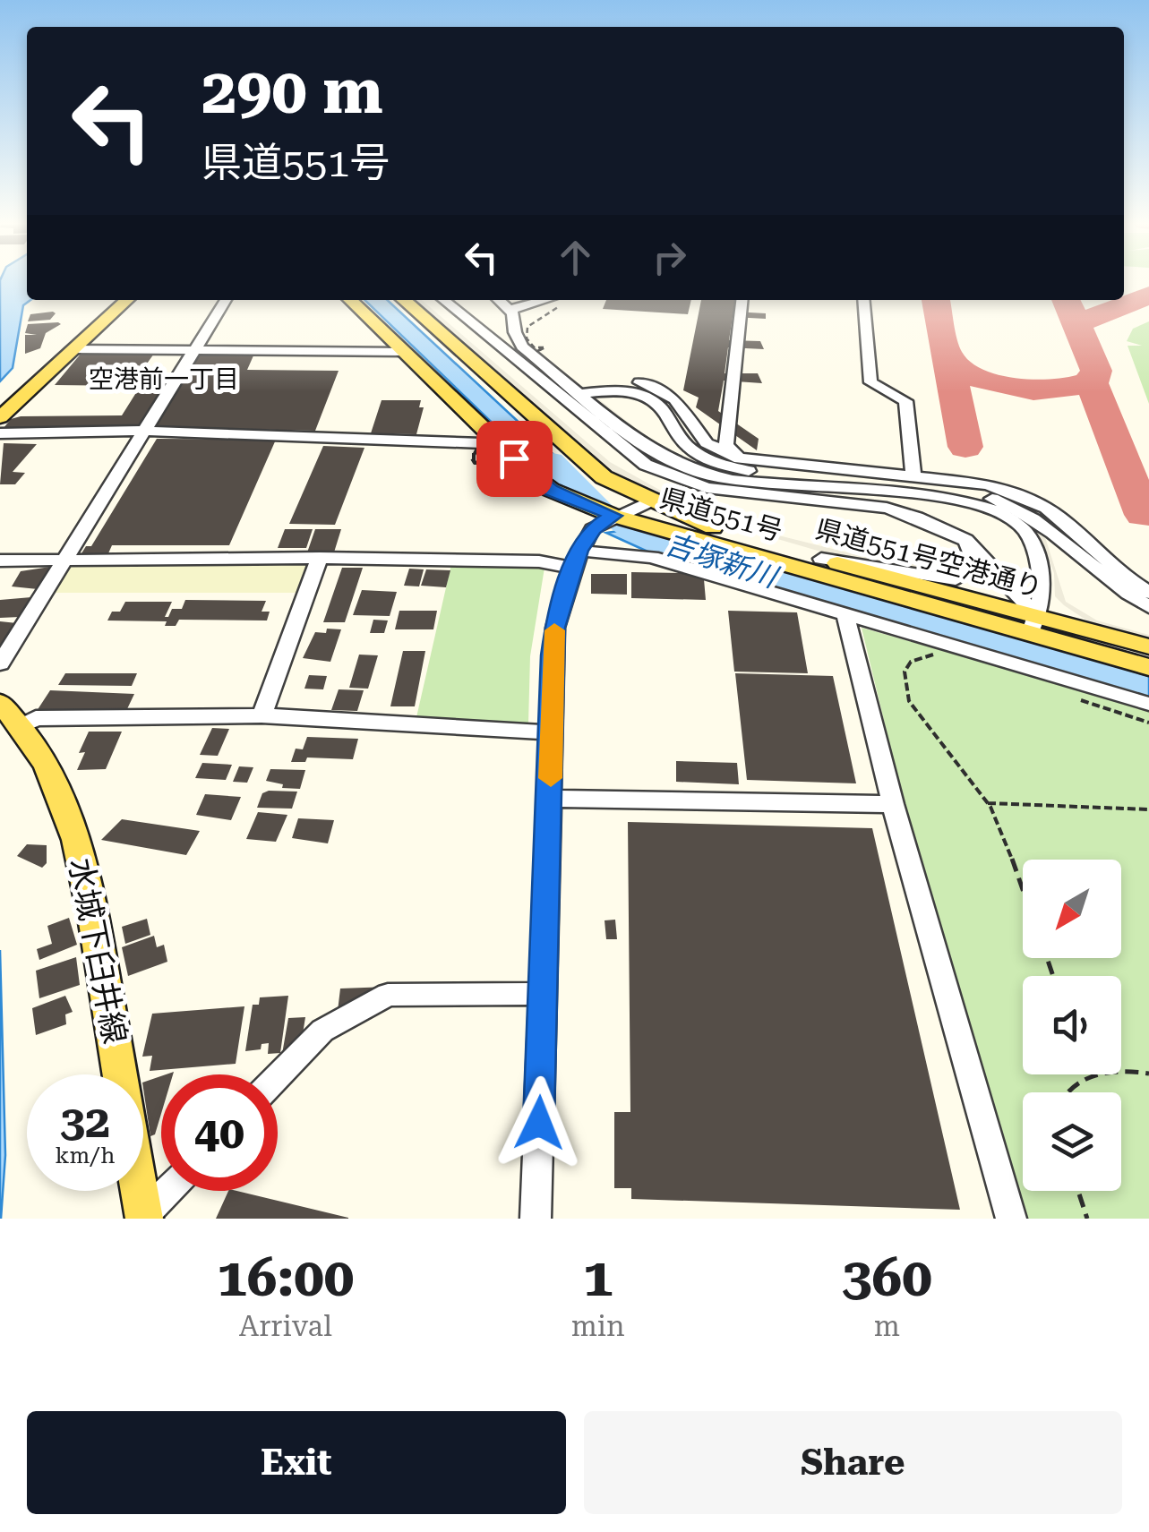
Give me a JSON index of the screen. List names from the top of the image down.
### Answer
{
  "streets": {
    "main road": ["県道551号", "県道551号空港通り", "水城下臼井線"]
  },
  "crossings": [
    ["県道551号", "県道551号空港通り"]
  ],
  "districts": ["空港前一丁目"],
  "water": ["吉塚新川"],
  "north": "bottom left",
  "page": {
    "turn": ["290 m", "県道551号"],
    "speed": "32 km/h",
    "limit": "40",
    "eta": [
      "16:00",
      "Arrival",
      "1",
      "min",
      "360",
      "m"
    ],
    "buttons": ["Exit", "Share"]
  }
}
